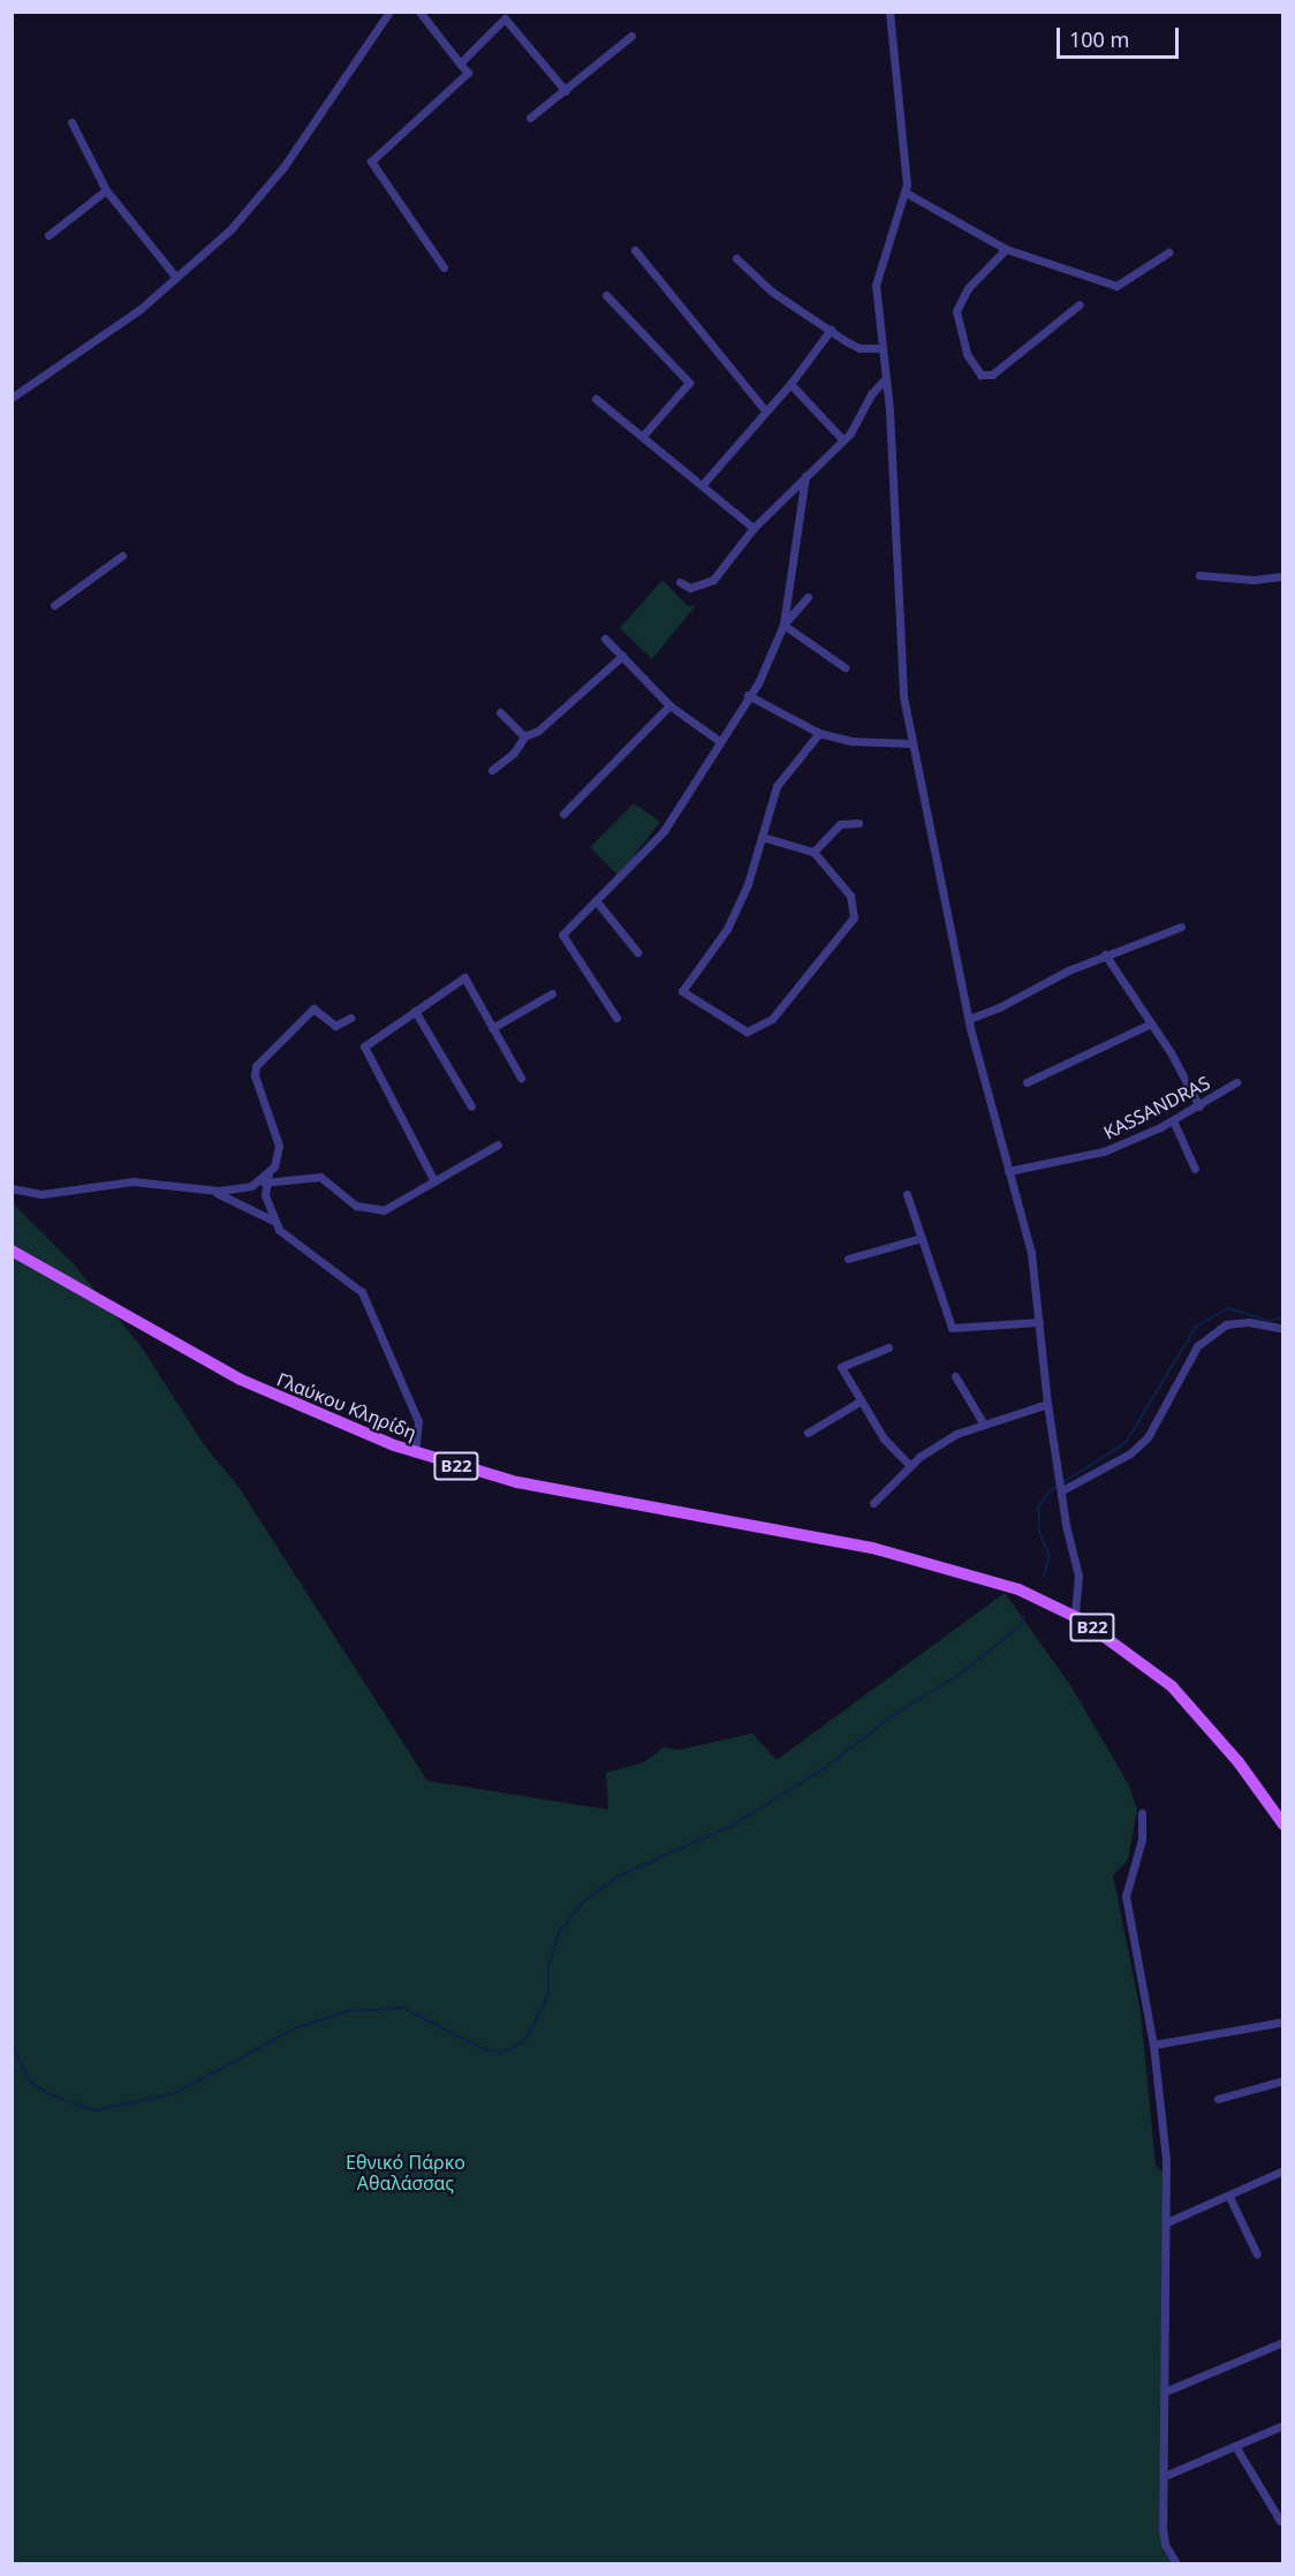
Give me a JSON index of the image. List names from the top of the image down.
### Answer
{
  "streets": {
    "main road": ["Γλαύκου Κληρίδη", "B22"],
    "street": ["KASSANDRAS"]
  },
  "parks": ["Εθνικό Πάρκο Αθαλάσσας"],
  "scale_bar": "100 m"
}
